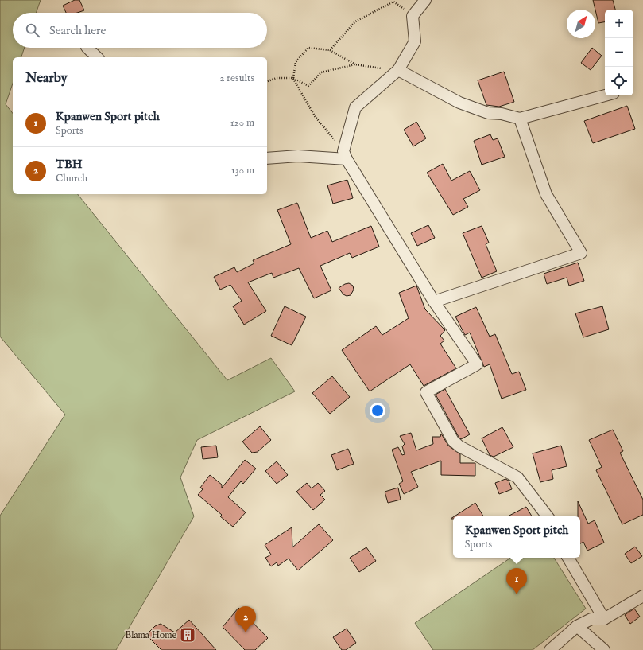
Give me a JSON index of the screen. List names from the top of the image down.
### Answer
{
  "places": {
    "building": ["Blama Home"]
  },
  "north": "top right",
  "page": {
    "map_buttons": ["+", "−"],
    "search": "Search here",
    "heading": ["Nearby", "2 results"],
    "list": [
      {
        "mark": "1",
        "name": "Kpanwen Sport pitch",
        "note": "Sports",
        "value": "120 m"
      },
      {
        "mark": "2",
        "name": "TBH",
        "note": "Church",
        "value": "130 m"
      }
    ],
    "popup": ["Kpanwen Sport pitch", "Sports"],
    "pins": ["1", "2"]
  }
}
